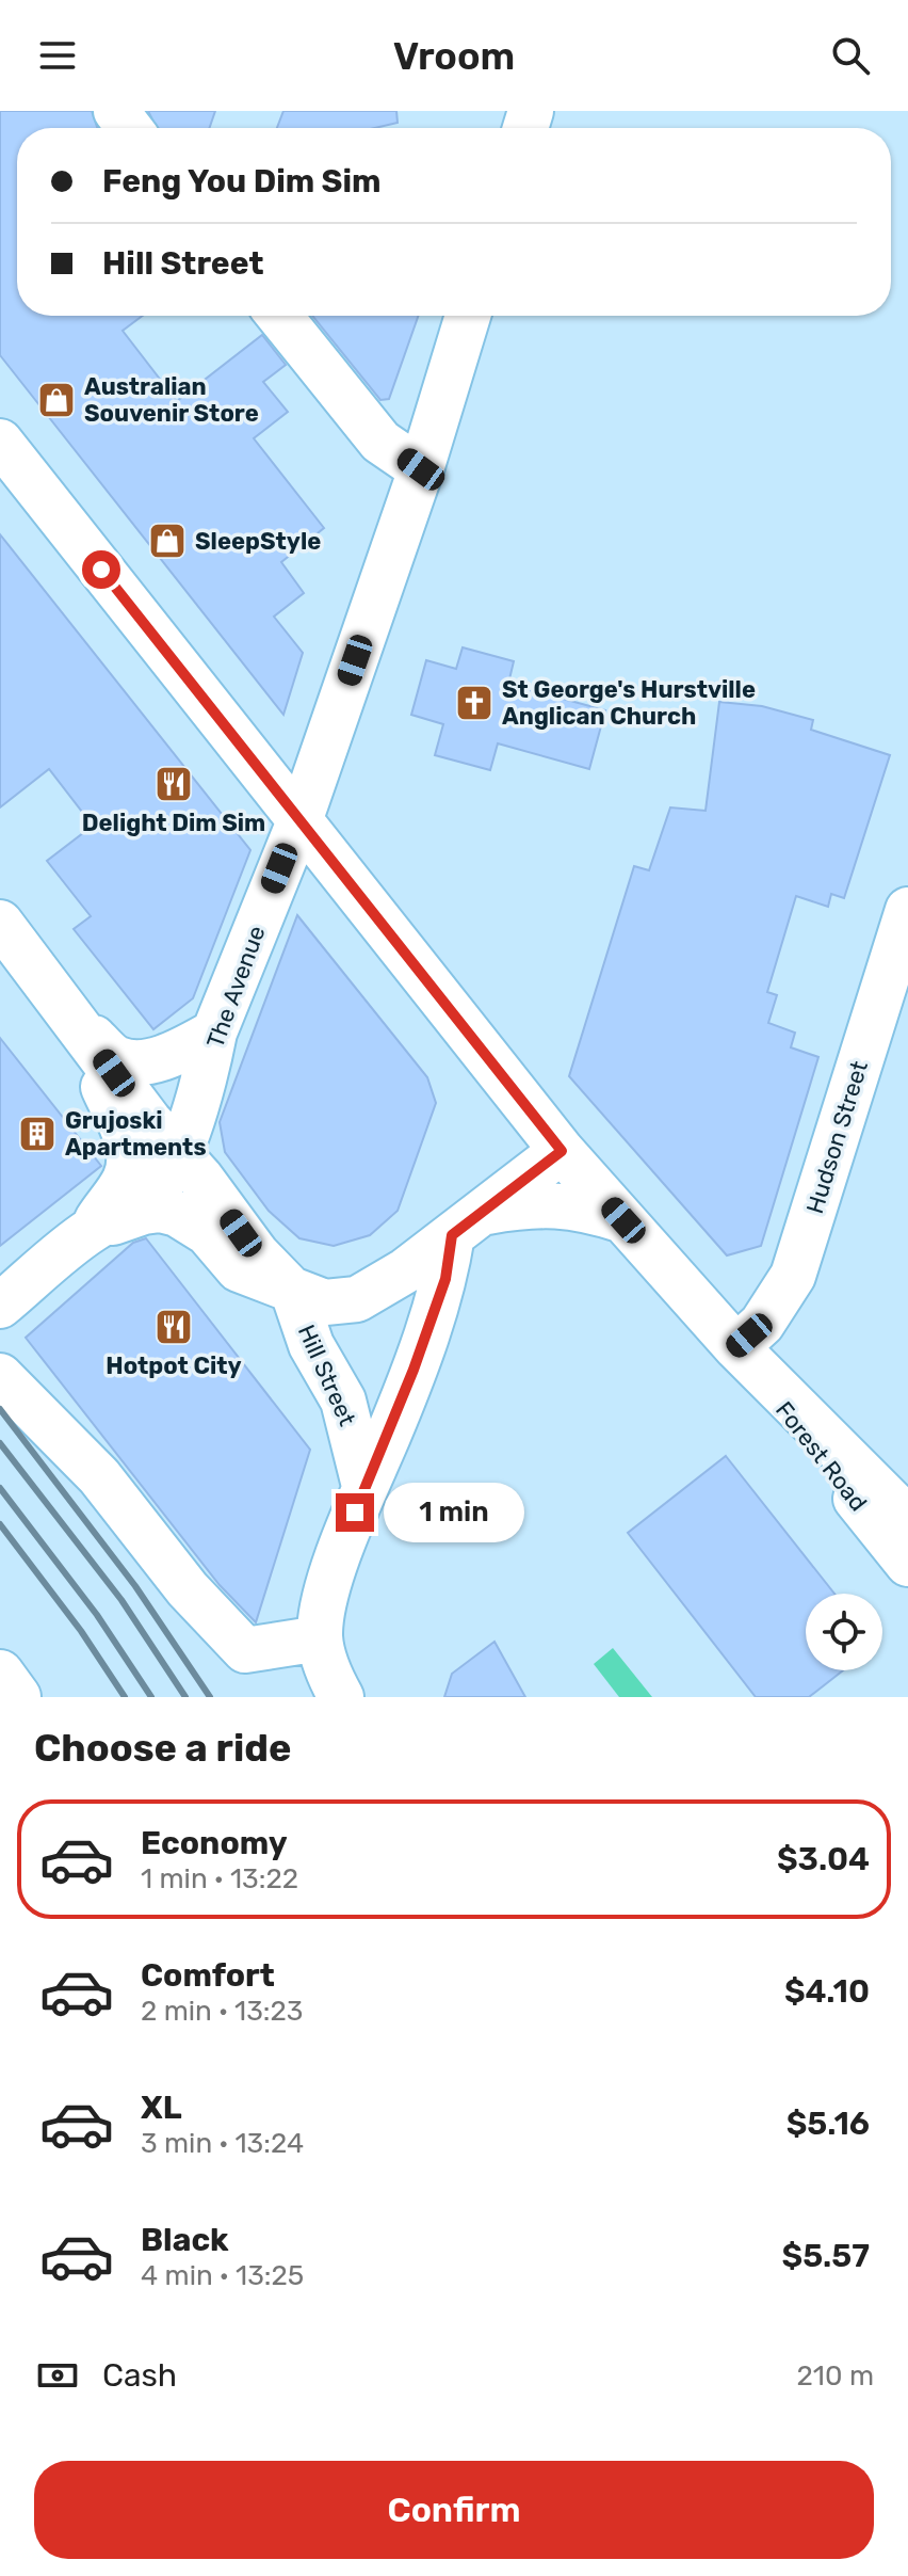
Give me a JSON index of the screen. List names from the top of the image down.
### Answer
{
  "streets": {
    "street": [
      "The Avenue",
      "Hudson Street",
      "Hill Street",
      "Forest Road"
    ]
  },
  "crossings": [
    ["The Avenue", "Forest Road"],
    ["Hudson Street", "Forest Road"],
    ["Hill Street", "Forest Road"]
  ],
  "places": {
    "shop": ["Australian Souvenir Store", "SleepStyle"],
    "church": ["St George's Hurstville Anglican Church"],
    "restaurant": ["Delight Dim Sim", "Hotpot City"],
    "building": ["Grujoski Apartments"]
  },
  "page": {
    "header": "Vroom",
    "banner": ["Feng You Dim Sim", "Hill Street"],
    "bubble": "1 min",
    "heading": "Choose a ride",
    "list": [
      {
        "name": "Economy",
        "note": "1 min · 13:22",
        "value": "$3.04"
      },
      {
        "name": "Comfort",
        "note": "2 min · 13:23",
        "value": "$4.10"
      },
      {
        "name": "XL",
        "note": "3 min · 13:24",
        "value": "$5.16"
      },
      {
        "name": "Black",
        "note": "4 min · 13:25",
        "value": "$5.57"
      }
    ],
    "pay": ["Cash", "210 m"],
    "buttons": "Confirm"
  }
}
